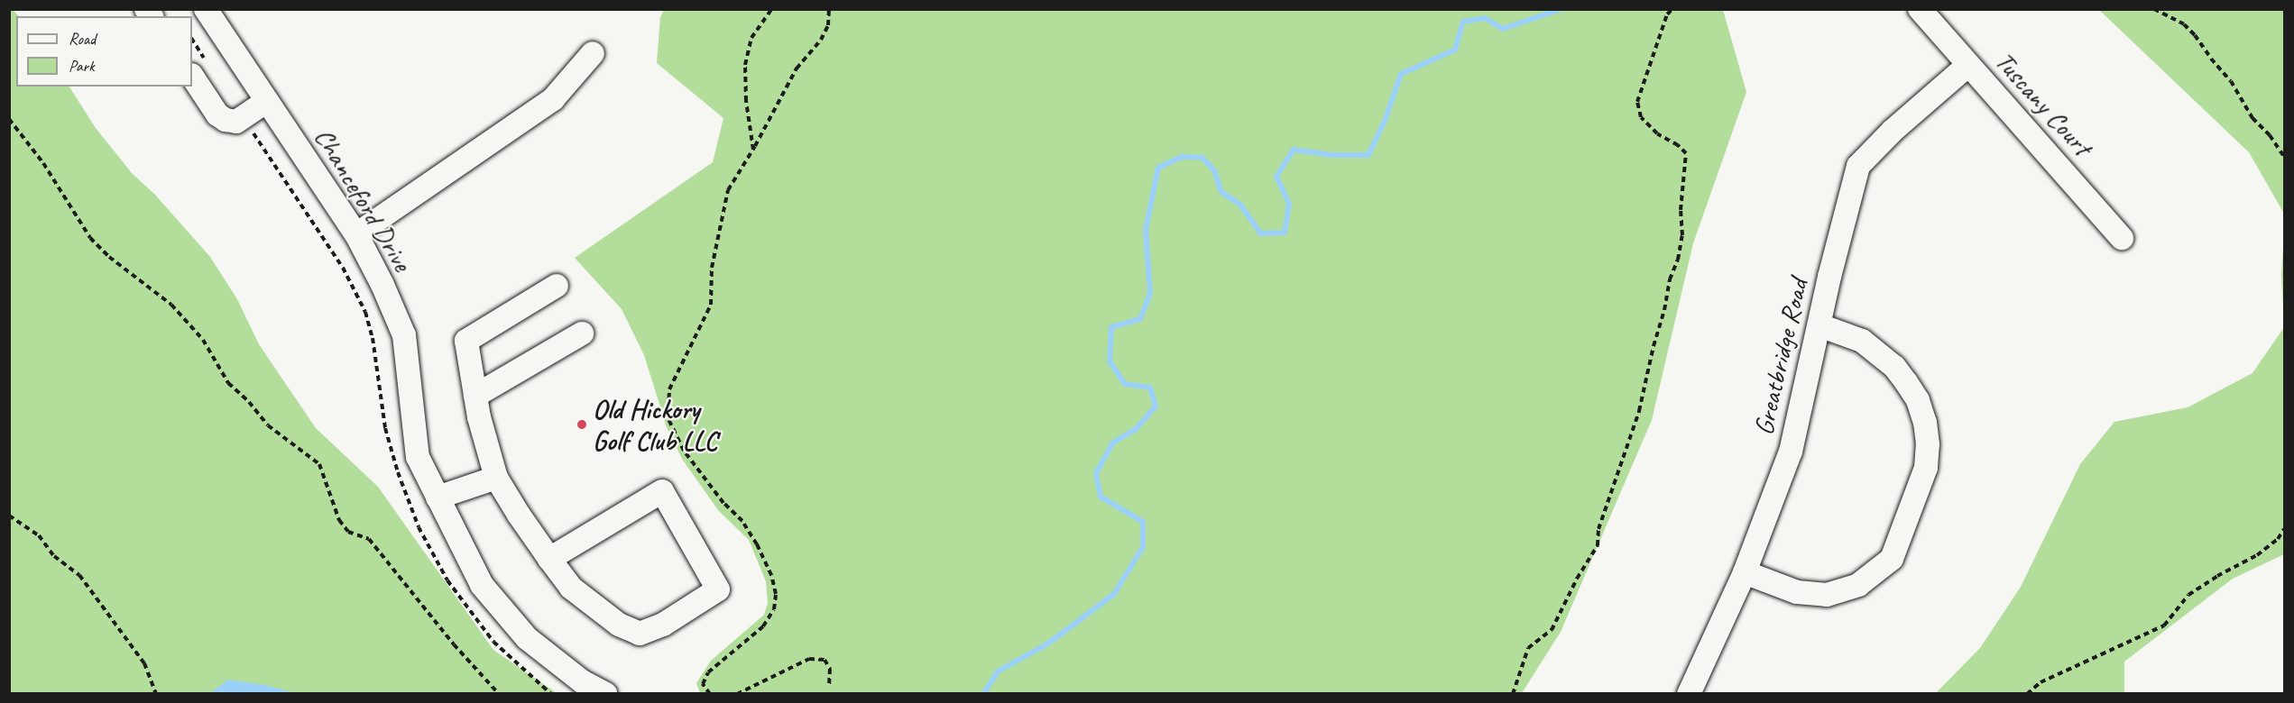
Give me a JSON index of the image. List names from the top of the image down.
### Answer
{
  "streets": {
    "street": ["Tuscany Court", "Chanceford Drive", "Greatbridge Road"]
  },
  "crossings": [
    ["Tuscany Court", "Greatbridge Road"]
  ],
  "places": ["Old Hickory Golf Club LLC"],
  "legend": ["Road", "Park"]
}
